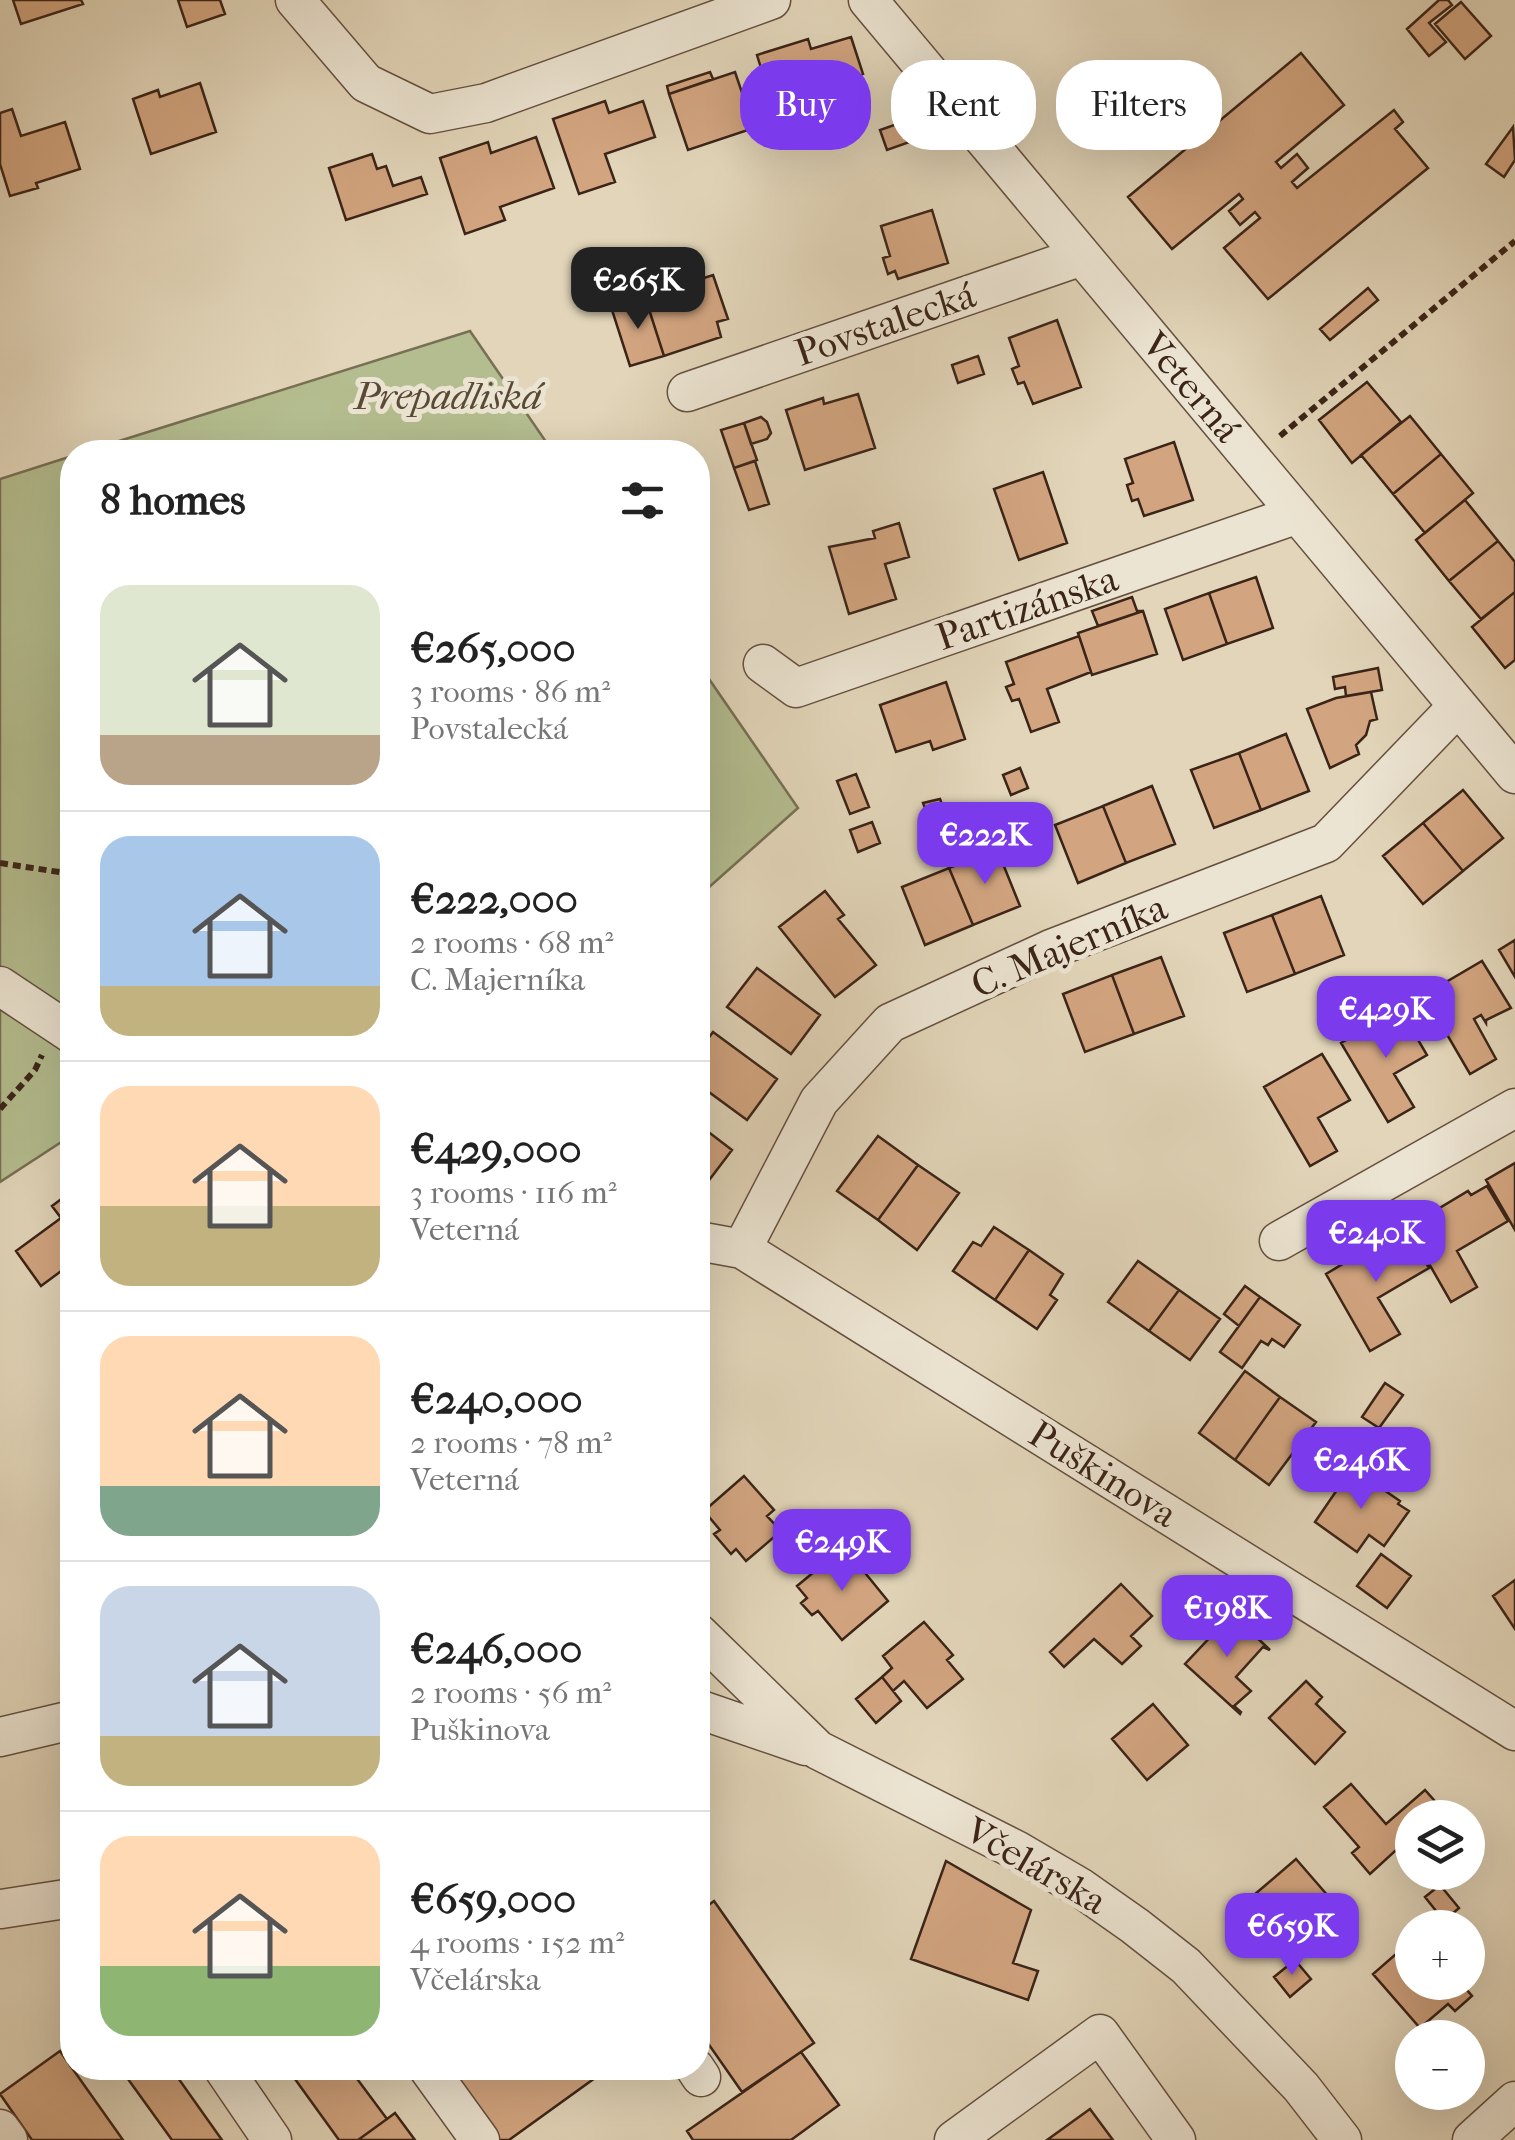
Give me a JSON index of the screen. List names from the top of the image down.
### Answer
{
  "streets": {
    "street": [
      "Povstalecká",
      "Veterná",
      "Partizánska",
      "C. Majerníka",
      "Puškinova",
      "Včelárska"
    ]
  },
  "crossings": [
    ["Povstalecká", "Veterná"],
    ["Veterná", "Partizánska"],
    ["Veterná", "C. Majerníka"],
    ["C. Majerníka", "Puškinova"]
  ],
  "parks": ["Prepadliská"],
  "page": {
    "chip": ["Buy", "Rent", "Filters"],
    "price": [
      "€265K",
      "€222K",
      "€429K",
      "€240K",
      "€246K",
      "€249K",
      "€198K",
      "€659K"
    ],
    "heading": "8 homes",
    "list": [
      {
        "name": "€265,000",
        "note": "3 rooms · 86 m² · Povstalecká"
      },
      {
        "name": "€222,000",
        "note": "2 rooms · 68 m² · C. Majerníka"
      },
      {
        "name": "€429,000",
        "note": "3 rooms · 116 m² · Veterná"
      },
      {
        "name": "€240,000",
        "note": "2 rooms · 78 m² · Veterná"
      },
      {
        "name": "€246,000",
        "note": "2 rooms · 56 m² · Puškinova"
      },
      {
        "name": "€659,000",
        "note": "4 rooms · 152 m² · Včelárska"
      }
    ],
    "map_buttons": ["+", "−"]
  }
}
